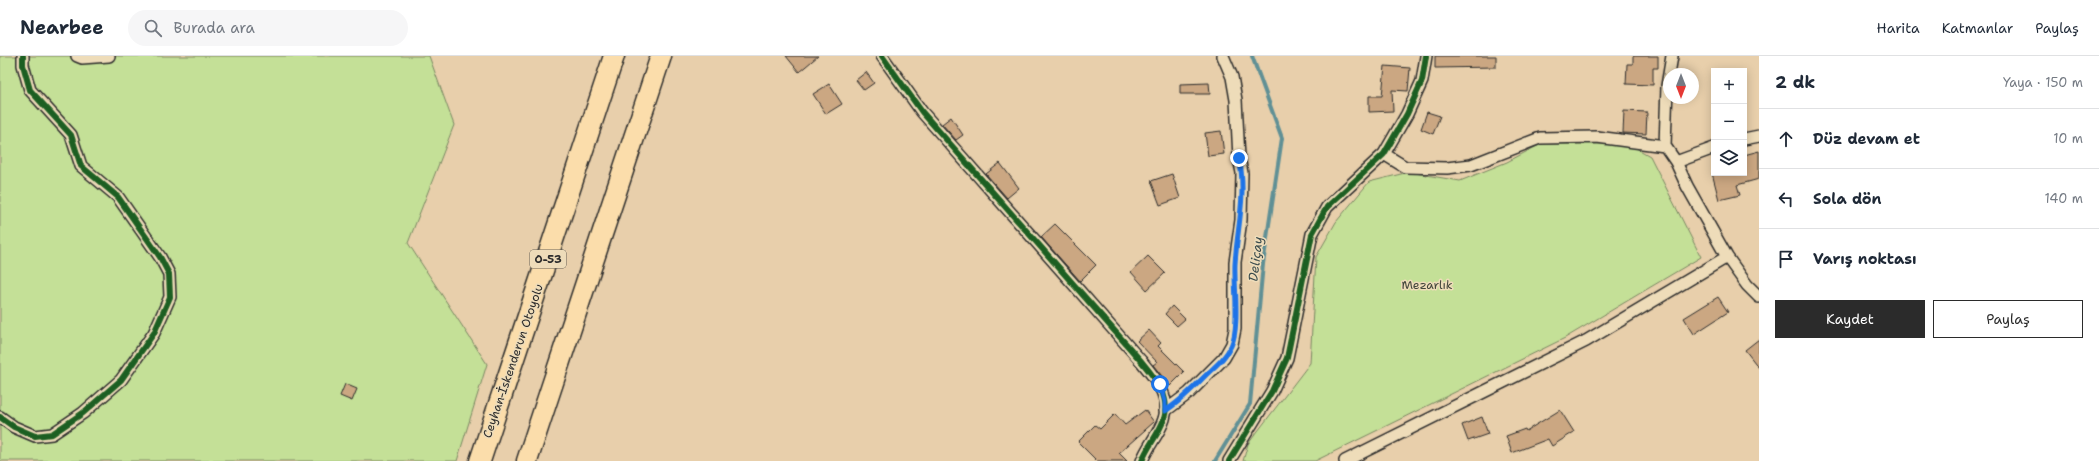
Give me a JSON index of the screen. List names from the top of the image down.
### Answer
{
  "streets": {
    "highway": ["O-53", "Ceyhan-İskenderun Otoyolu"]
  },
  "water": ["Deliçay"],
  "parks": ["Mezarlık"],
  "north": "bottom",
  "page": {
    "header": "Nearbee",
    "search": "Burada ara",
    "nav": ["Harita", "Katmanlar", "Paylaş"],
    "heading": ["2 dk", "Yaya · 150 m"],
    "map_buttons": ["+", "−"],
    "list": [
      ["Düz devam et", "10 m"],
      ["Sola dön", "140 m"],
      "Varış noktası"
    ],
    "buttons": ["Kaydet", "Paylaş"]
  }
}
